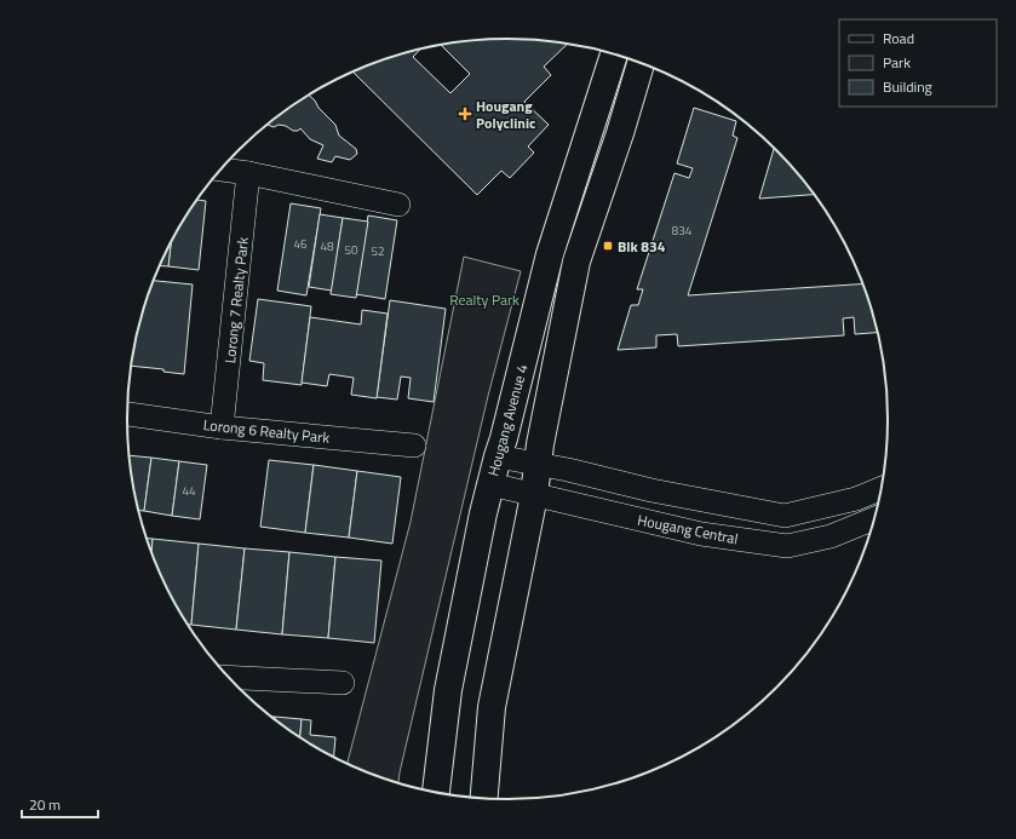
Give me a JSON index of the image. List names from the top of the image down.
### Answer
{
  "streets": {
    "street": [
      "Lorong 7 Realty Park",
      "Hougang Avenue 4",
      "Lorong 6 Realty Park",
      "Hougang Central"
    ]
  },
  "crossings": [
    ["Lorong 7 Realty Park", "Lorong 6 Realty Park"],
    ["Hougang Avenue 4", "Hougang Central"]
  ],
  "parks": ["Realty Park"],
  "places": {
    "health": ["Hougang Polyclinic"],
    "transit": ["Blk 834"]
  },
  "house_numbers": [
    "834",
    "46",
    "48",
    "50",
    "52",
    "44"
  ],
  "legend": ["Road", "Park", "Building"],
  "scale_bar": "20 m"
}
